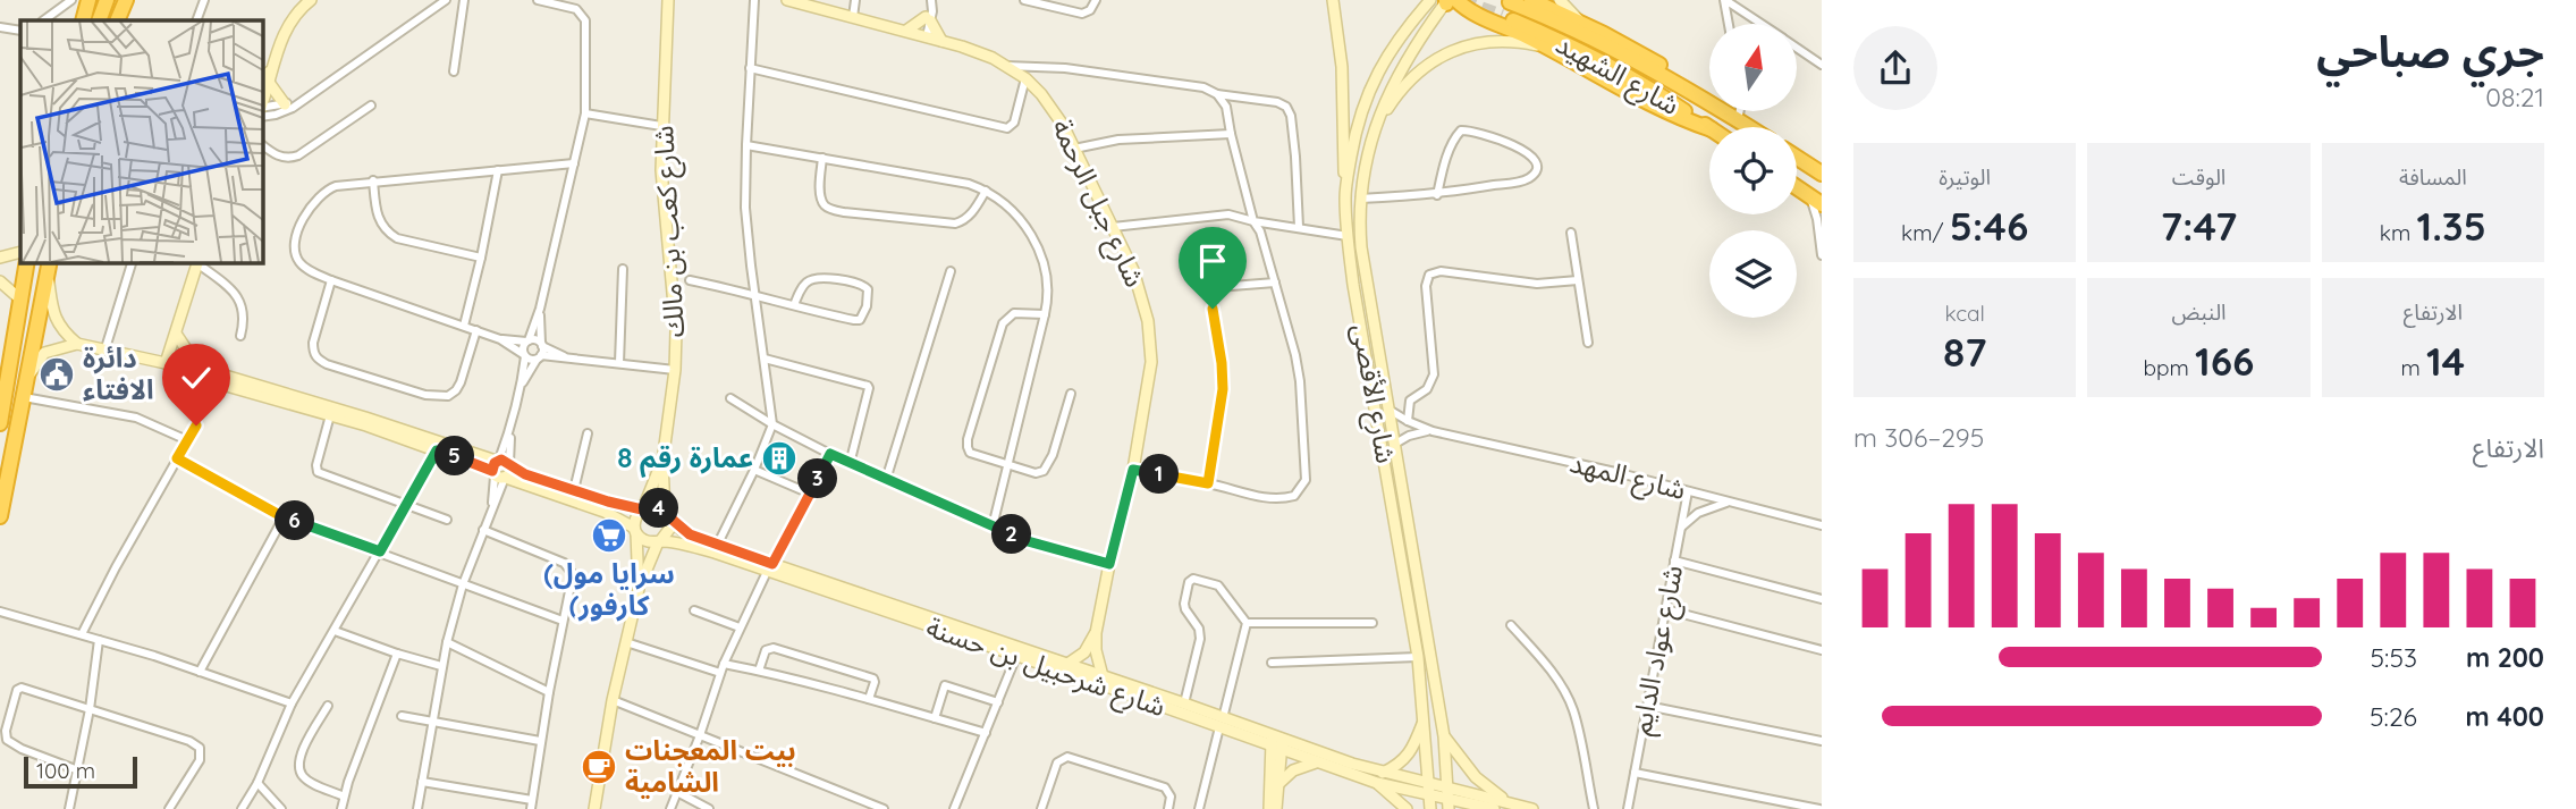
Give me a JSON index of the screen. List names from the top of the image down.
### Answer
{
  "streets": {
    "highway": ["شارع الشهيد"],
    "street": [
      "شارع جبل الرحمة",
      "شارع كعب بن مالك",
      "شارع الأقصى",
      "شارع المهد",
      "شارع عواد الدايم",
      "شارع شرحبيل بن حسنة"
    ]
  },
  "crossings": [
    ["شارع جبل الرحمة", "شارع شرحبيل بن حسنة"],
    ["شارع كعب بن مالك", "شارع شرحبيل بن حسنة"],
    ["شارع الأقصى", "شارع المهد"],
    ["شارع الأقصى", "شارع شرحبيل بن حسنة"],
    ["شارع المهد", "شارع عواد الدايم"]
  ],
  "places": {
    "public building": ["دائرة الافتاء"],
    "building": ["عمارة رقم 8"],
    "supermarket": ["(سرايا مول (كارفور"],
    "cafe": ["بيت المعجنات الشامية"]
  },
  "scale_bar": "100 m",
  "north": "top",
  "page": {
    "heading": ["جري صباحي", "08:21"],
    "stats": [
      ["المسافة", "1.35 km"],
      ["الوقت", "7:47"],
      ["الوتيرة", "5:46 /km"],
      ["الارتفاع", "14 m"],
      ["النبض", "166 bpm"],
      ["kcal", "87"]
    ],
    "chart": ["الارتفاع", "295–306 m"],
    "pins": [
      "5",
      "1",
      "3",
      "4",
      "6",
      "2"
    ],
    "list": [
      {
        "name": "200 m",
        "note": "5:53"
      },
      {
        "name": "400 m",
        "note": "5:26"
      }
    ],
    "scale": "100 m"
  }
}
